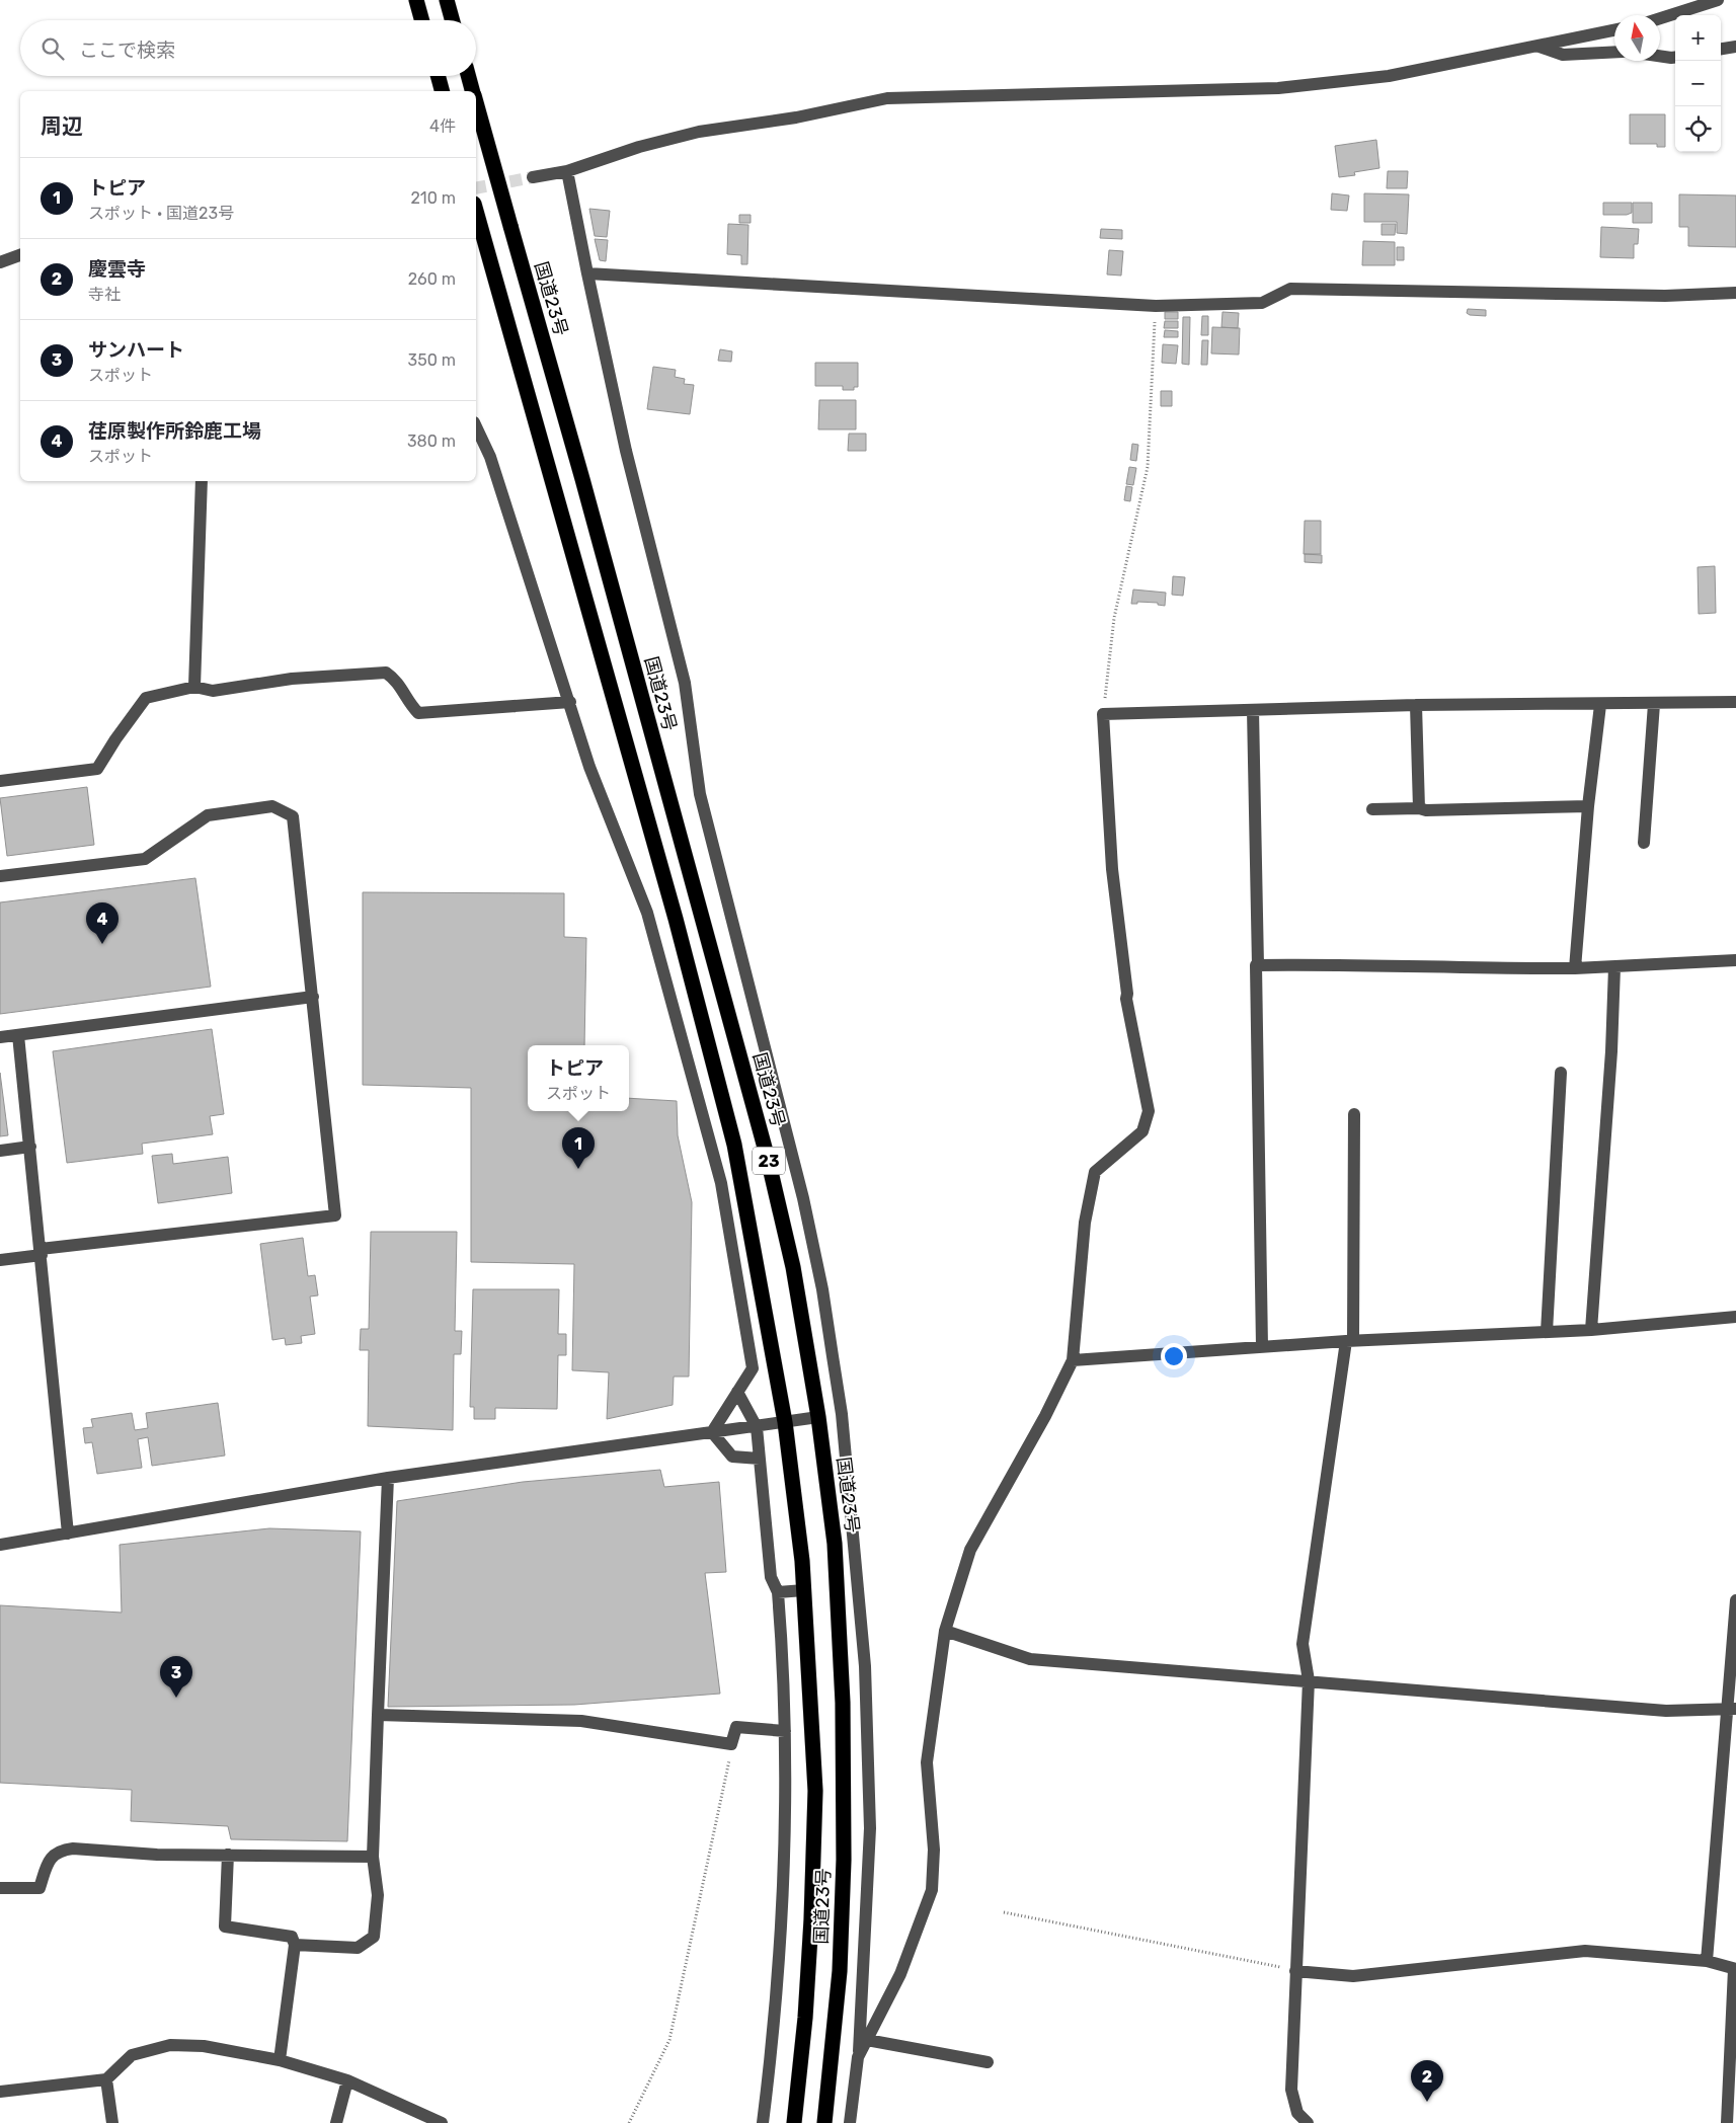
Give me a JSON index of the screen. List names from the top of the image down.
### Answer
{
  "streets": {
    "highway": ["国道23号", "23"]
  },
  "north": "top",
  "page": {
    "map_buttons": ["+", "−"],
    "search": "ここで検索",
    "heading": ["周辺", "4件"],
    "list": [
      {
        "mark": "1",
        "name": "トピア",
        "note": "スポット · 国道23号",
        "value": "210 m"
      },
      {
        "mark": "2",
        "name": "慶雲寺",
        "note": "寺社",
        "value": "260 m"
      },
      {
        "mark": "3",
        "name": "サンハート",
        "note": "スポット",
        "value": "350 m"
      },
      {
        "mark": "4",
        "name": "荏原製作所鈴鹿工場",
        "note": "スポット",
        "value": "380 m"
      }
    ],
    "pins": [
      "4",
      "1",
      "3",
      "2"
    ],
    "popup": ["トピア", "スポット"]
  }
}
